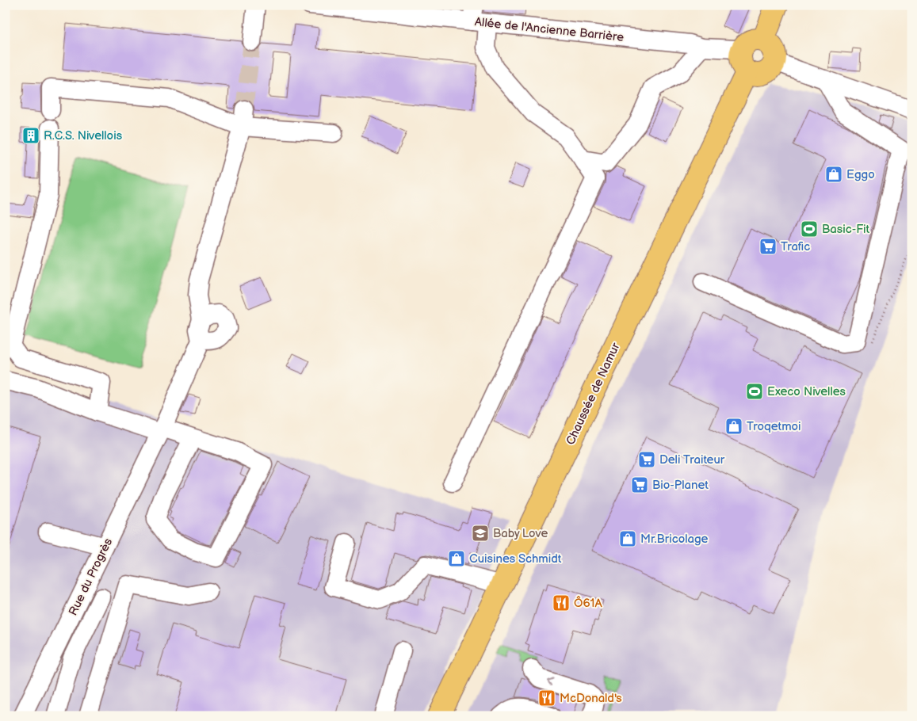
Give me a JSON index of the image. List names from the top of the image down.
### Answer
{
  "streets": {
    "main road": ["Chaussée de Namur"],
    "street": ["Allée de l'Ancienne Barrière", "Rue du Progrès"]
  },
  "crossings": [
    ["Allée de l'Ancienne Barrière", "Chaussée de Namur"]
  ],
  "places": {
    "building": ["R.C.S. Nivellois"],
    "shop": [
      "Eggo",
      "Troqetmoi",
      "Mr.Bricolage",
      "Cuisines Schmidt"
    ],
    "sports": ["Basic-Fit", "Execo Nivelles"],
    "supermarket": ["Trafic", "Deli Traiteur", "Bio-Planet"],
    "school or university": ["Baby Love"],
    "restaurant": ["Ô61A", "McDonald's"]
  }
}
